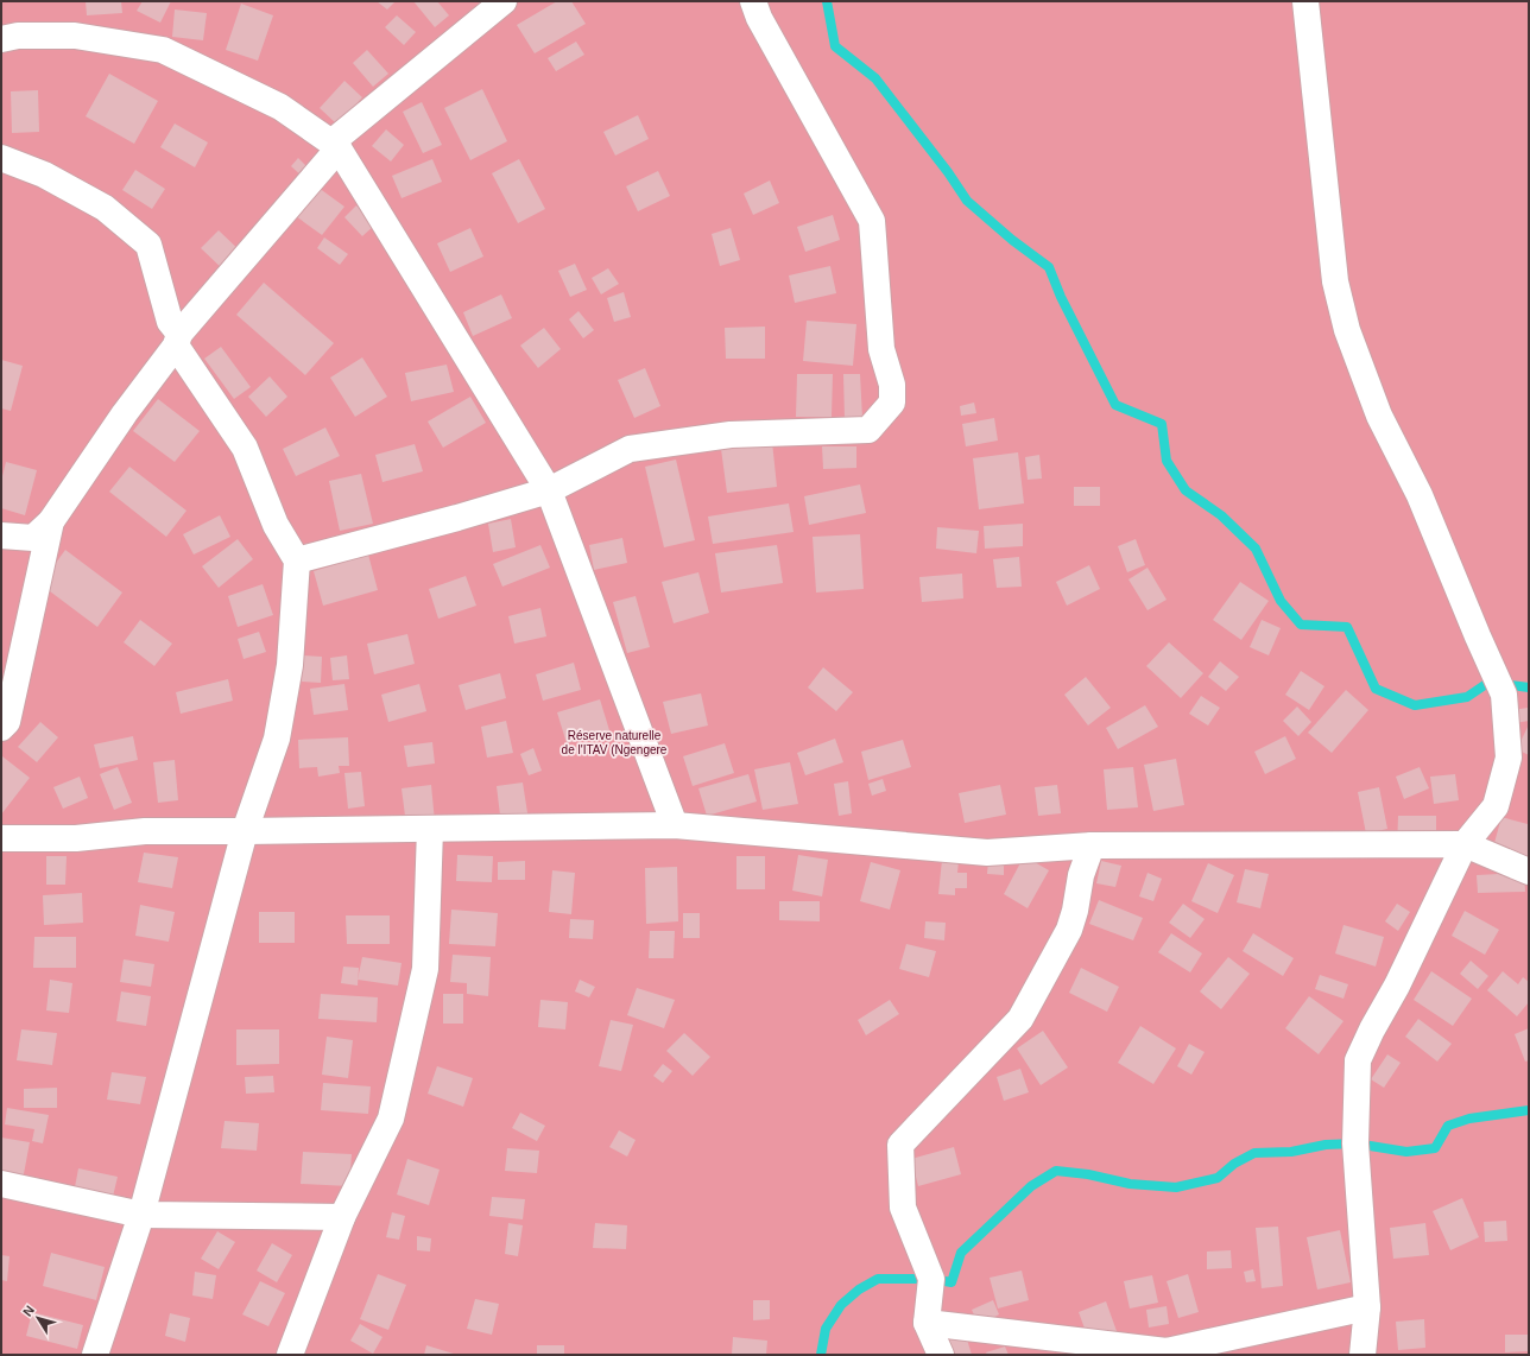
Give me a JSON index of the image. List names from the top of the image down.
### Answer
{
  "parks": ["Réserve naturelle de l'ITAV (Ngengere"],
  "north": "top left"
}
